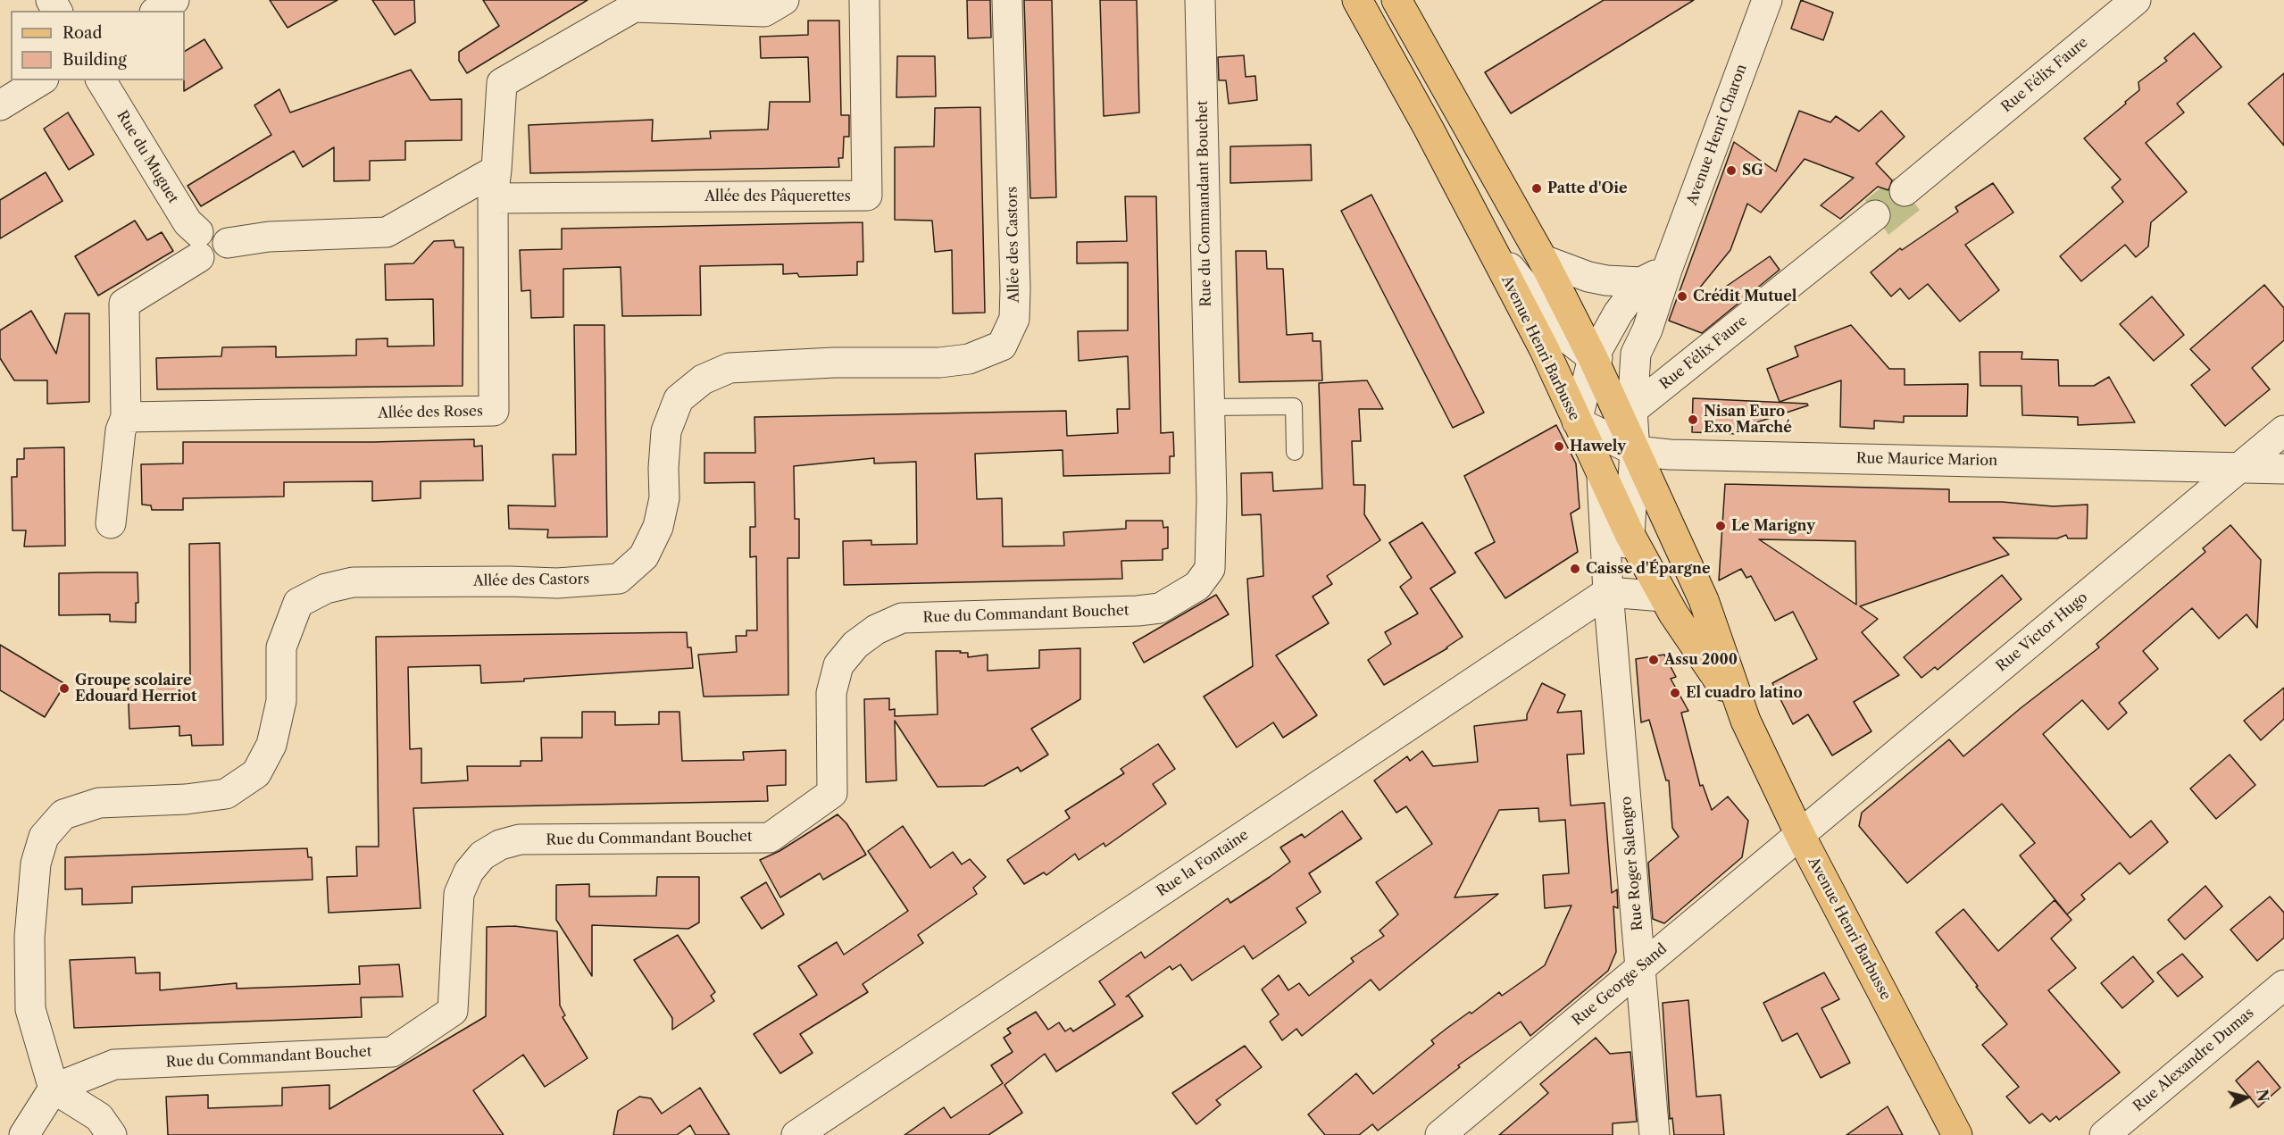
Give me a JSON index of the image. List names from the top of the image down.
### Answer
{
  "streets": {
    "main road": ["Avenue Henri Barbusse"],
    "street": [
      "Rue Félix Faure",
      "Avenue Henri Charon",
      "Rue du Muguet",
      "Allée des Pâquerettes",
      "Rue du Commandant Bouchet",
      "Allée des Castors",
      "Allée des Roses",
      "Rue Maurice Marion",
      "Rue Victor Hugo",
      "Rue la Fontaine",
      "Rue Roger Salengro",
      "Rue George Sand",
      "Rue Alexandre Dumas"
    ]
  },
  "crossings": [
    ["Rue Félix Faure", "Avenue Henri Charon"],
    ["Avenue Henri Charon", "Avenue Henri Barbusse"],
    ["Avenue Henri Charon", "Rue Maurice Marion"],
    ["Avenue Henri Charon", "Rue Roger Salengro"],
    ["Allée des Pâquerettes", "Allée des Roses"],
    ["Rue du Commandant Bouchet", "Allée des Castors"],
    ["Avenue Henri Barbusse", "Rue Maurice Marion"],
    ["Avenue Henri Barbusse", "Rue Victor Hugo"],
    ["Avenue Henri Barbusse", "Rue Roger Salengro"],
    ["Avenue Henri Barbusse", "Rue George Sand"],
    ["Rue Maurice Marion", "Rue Victor Hugo"],
    ["Rue Maurice Marion", "Rue Roger Salengro"],
    ["Rue Victor Hugo", "Rue George Sand"],
    ["Rue la Fontaine", "Rue Roger Salengro"],
    ["Rue Roger Salengro", "Rue George Sand"]
  ],
  "places": [
    "SG",
    "Patte d'Oie",
    "Crédit Mutuel",
    "Nisan Euro Exo Marché",
    "Hawely",
    "Le Marigny",
    "Caisse d'Épargne",
    "Assu 2000",
    "Groupe scolaire Edouard Herriot",
    "El cuadro latino"
  ],
  "legend": ["Road", "Building"],
  "north": "right"
}
